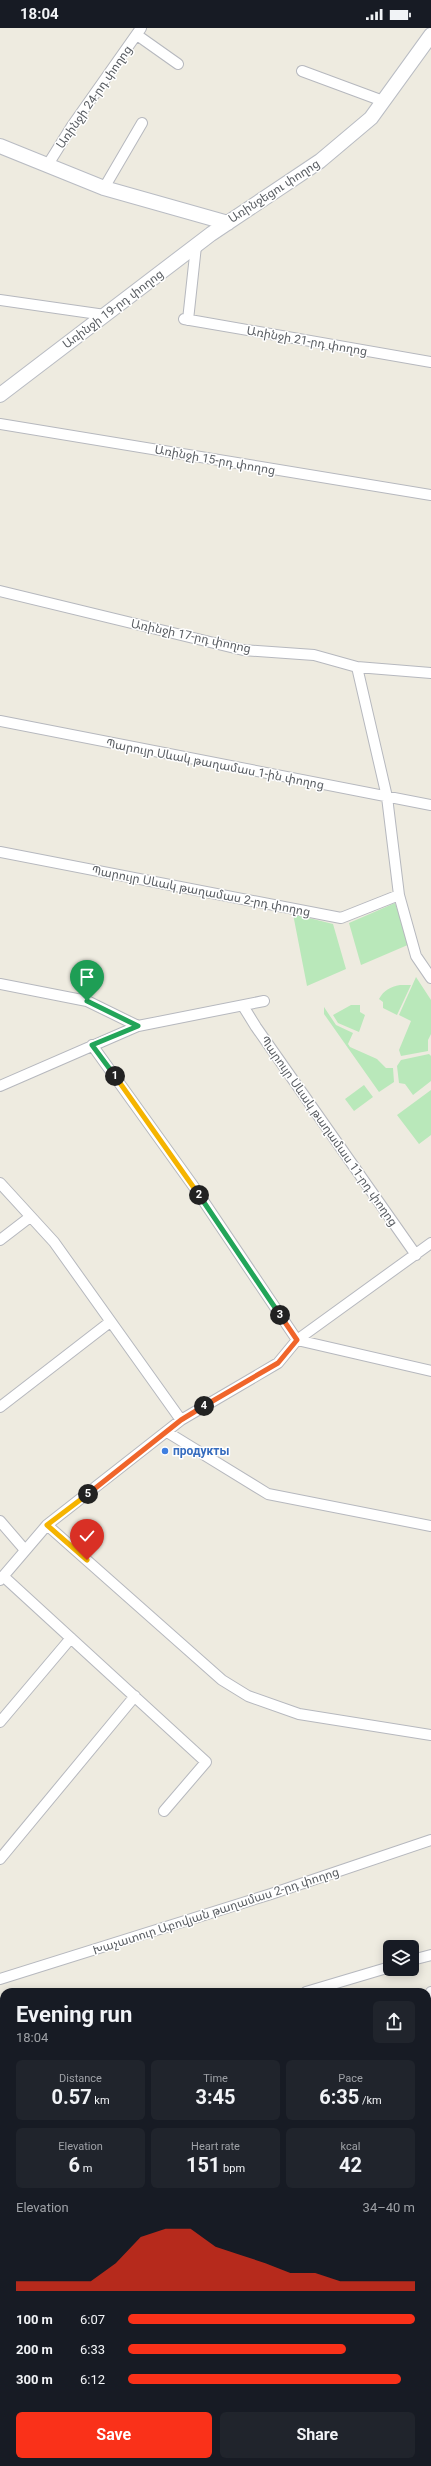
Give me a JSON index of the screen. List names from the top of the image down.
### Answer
{
  "streets": {
    "street": [
      "Առինջի 24-րդ փողոց",
      "Առինջեցու փողոց",
      "Առինջի 19-րդ փողոց",
      "Առինջի 21-րդ փողոց",
      "Առինջի 15-րդ փողոց",
      "Առինջի 17-րդ փողոց",
      "Պարույր Սևակ թաղամաս 1-ին փողոց",
      "Պարույր Սևակ թաղամաս 2-րդ փողոց",
      "Պարույր Սևակ թաղամաս 11-րդ փողոց",
      "Խաչատուր Աբովյան թաղամաս 2-րդ փողոց"
    ]
  },
  "crossings": [
    ["Առինջի 24-րդ փողոց", "Առինջեցու փողոց"],
    ["Առինջեցու փողոց", "Առինջի 19-րդ փողոց"],
    ["Առինջի 19-րդ փողոց", "Առինջի 21-րդ փողոց"]
  ],
  "places": ["продукты"],
  "page": {
    "status": "18:04",
    "pins": [
      "1",
      "2",
      "3",
      "4",
      "5"
    ],
    "heading": ["Evening run", "18:04"],
    "stats": [
      ["Distance", "0.57 km"],
      ["Time", "3:45"],
      ["Pace", "6:35 /km"],
      ["Elevation", "6 m"],
      ["Heart rate", "151 bpm"],
      ["kcal", "42"]
    ],
    "chart": ["Elevation", "34–40 m"],
    "list": [
      {
        "name": "100 m",
        "note": "6:07"
      },
      {
        "name": "200 m",
        "note": "6:33"
      },
      {
        "name": "300 m",
        "note": "6:12"
      }
    ],
    "buttons": ["Save", "Share"]
  }
}
